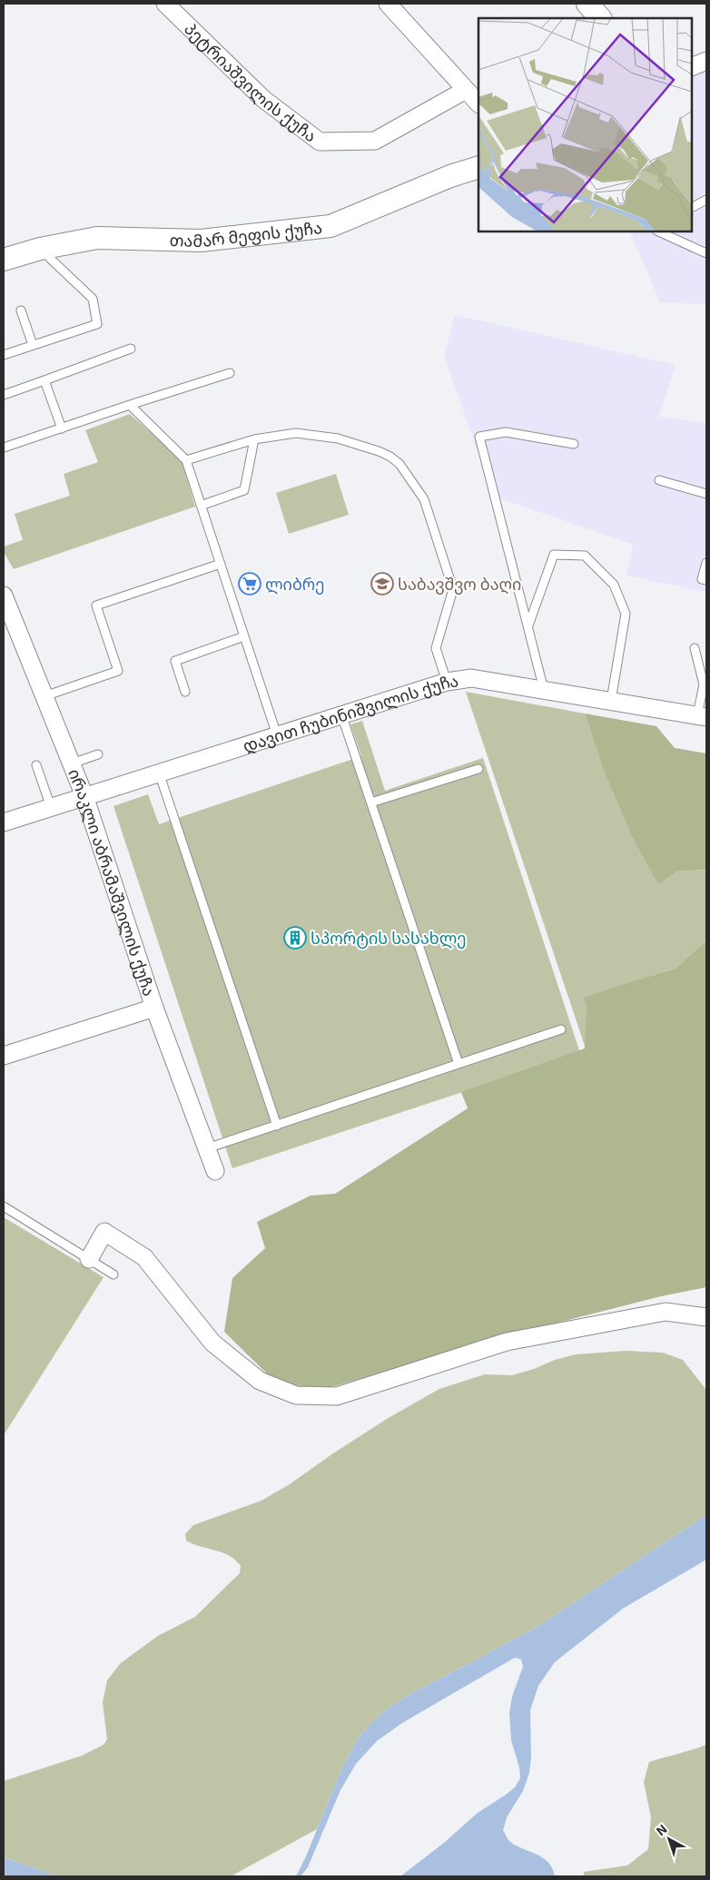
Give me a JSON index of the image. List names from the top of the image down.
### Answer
{
  "streets": {
    "street": [
      "პეტრიაშვილის ქუჩა",
      "თამარ მეფის ქუჩა",
      "დავით ჩუბინიშვილის ქუჩა",
      "ირაკლი აბრამაშვილის ქუჩა"
    ]
  },
  "crossings": [
    ["დავით ჩუბინიშვილის ქუჩა", "ირაკლი აბრამაშვილის ქუჩა"]
  ],
  "places": {
    "supermarket": ["ლიბრე"],
    "school or university": ["საბავშვო ბაღი"],
    "building": ["სპორტის სასახლე"]
  },
  "north": "top left"
}
